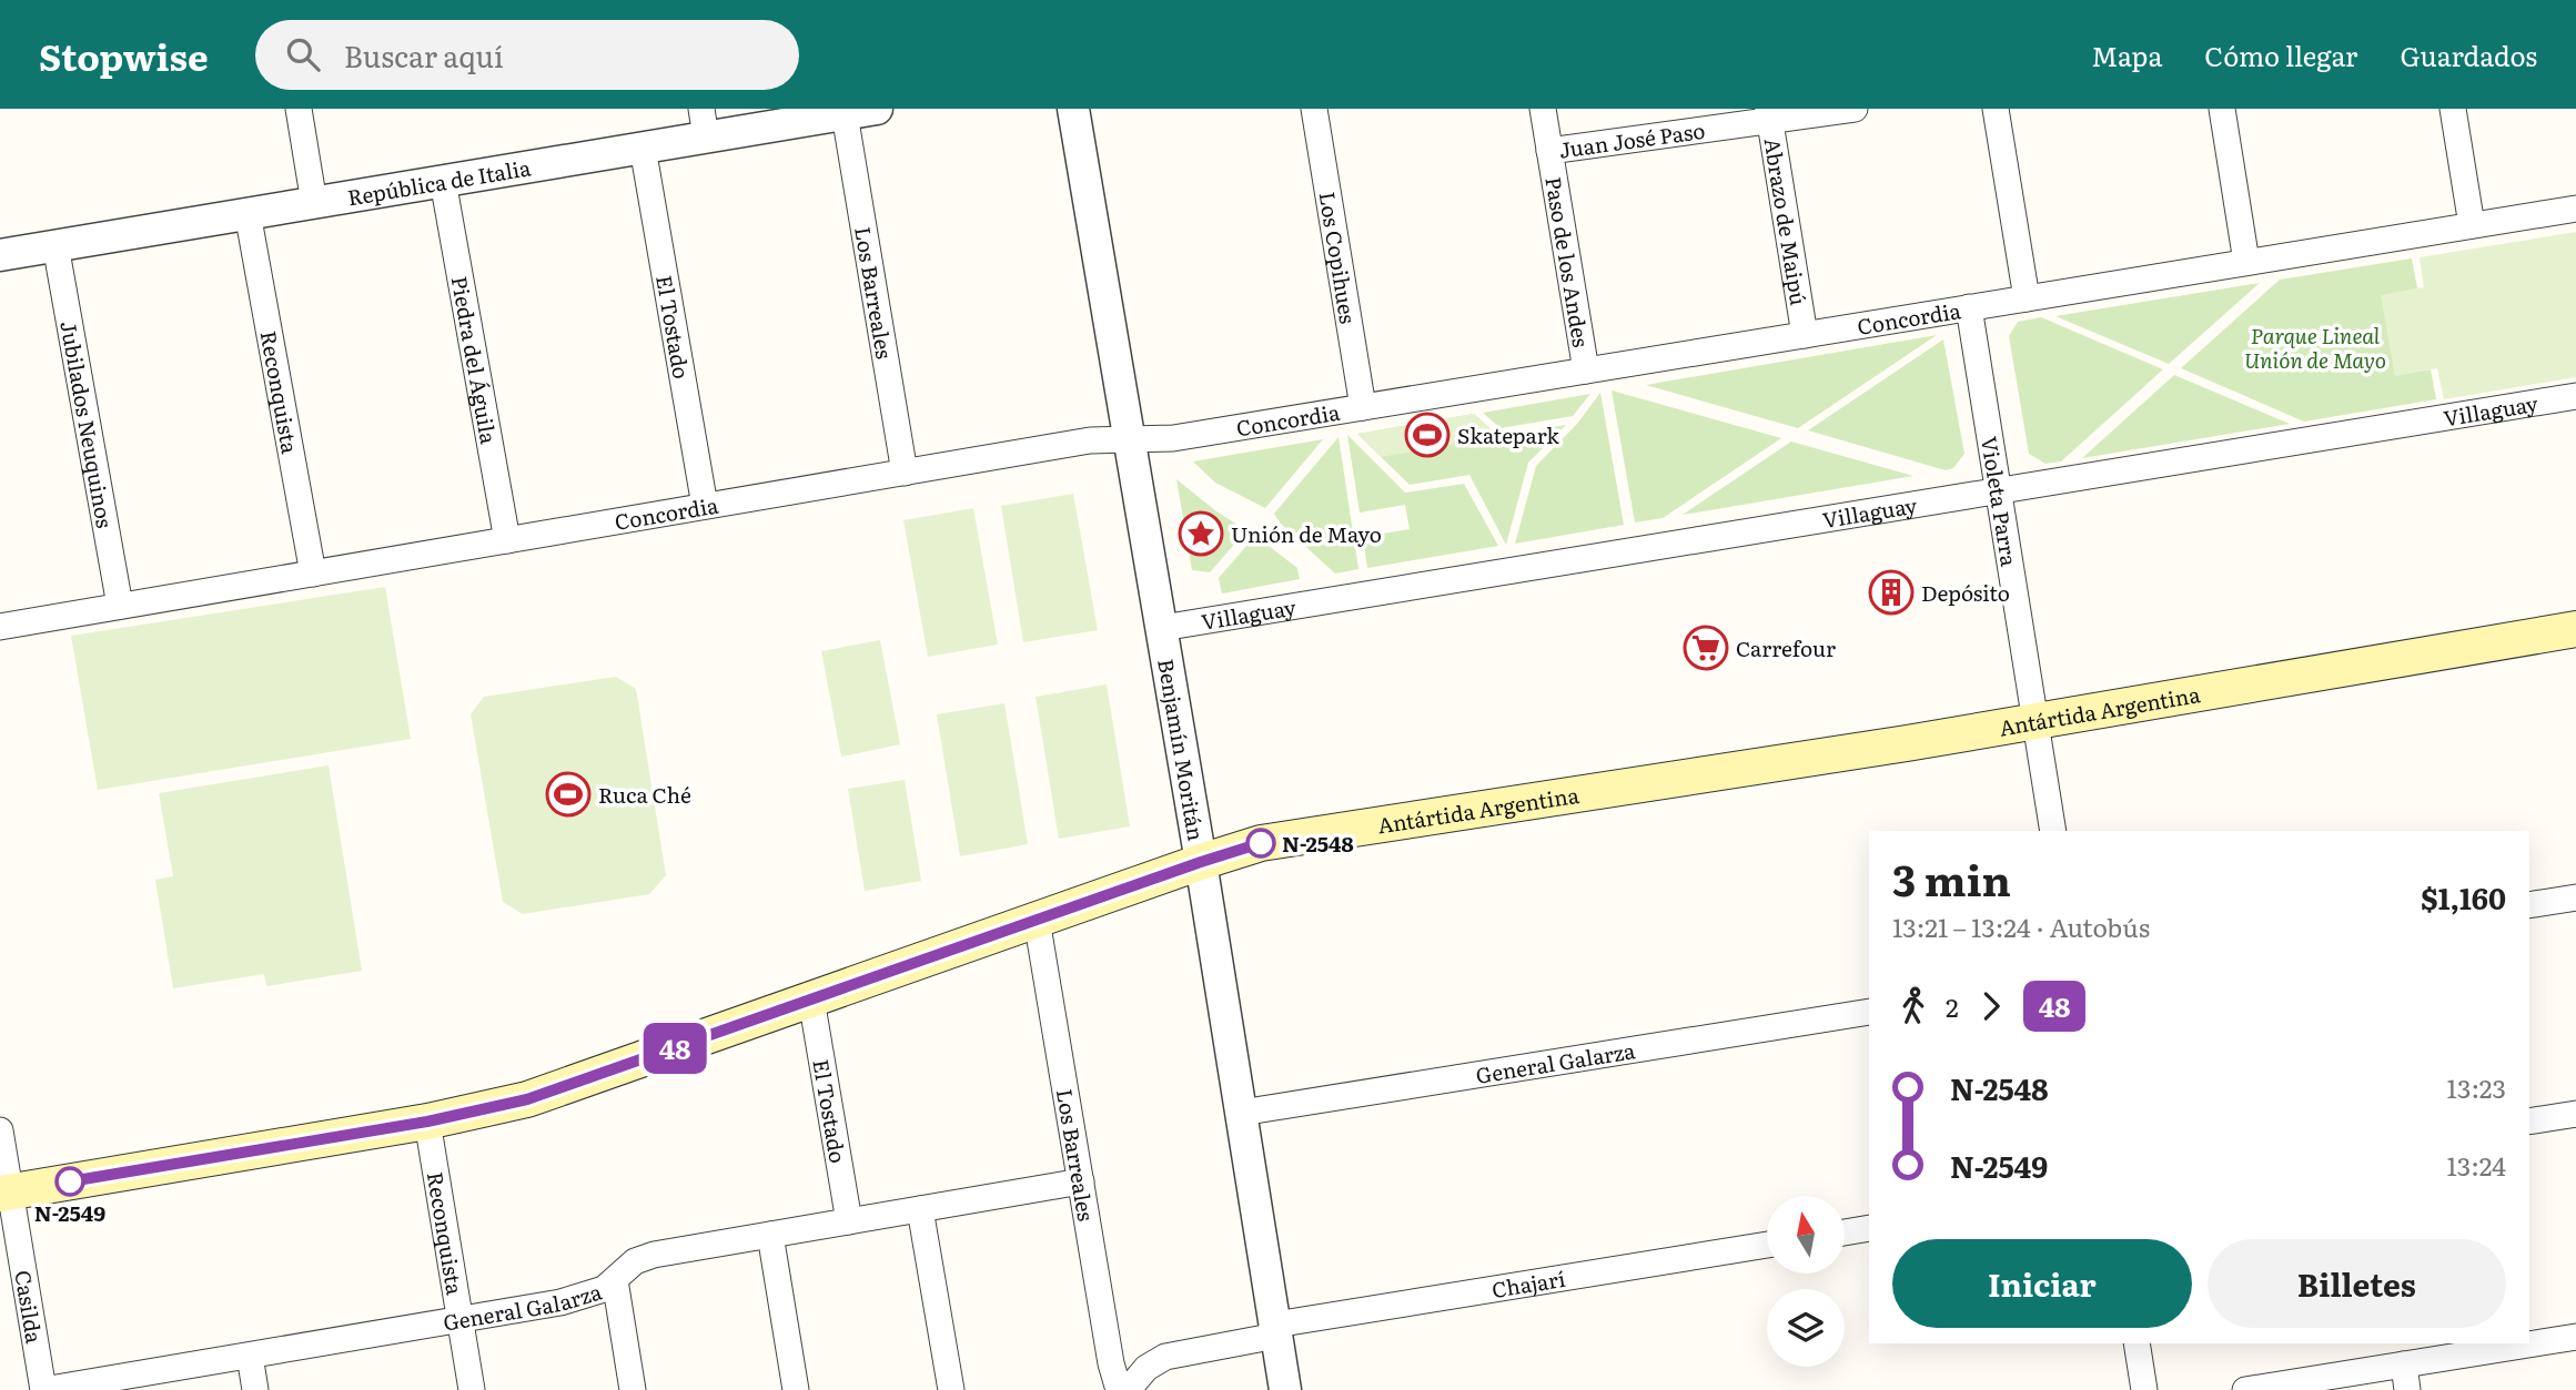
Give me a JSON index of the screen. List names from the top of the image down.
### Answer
{
  "streets": {
    "main road": ["Antártida Argentina"],
    "street": [
      "Juan José Paso",
      "República de Italia",
      "Abrazo de Maipú",
      "Los Copihues",
      "Paso de los Andes",
      "Los Barreales",
      "Concordia",
      "El Tostado",
      "Piedra del Águila",
      "Reconquista",
      "Villaguay",
      "Jubilados Neuquinos",
      "Violeta Parra",
      "Benjamín Moritán",
      "General Galarza",
      "Chajarí",
      "Casilda"
    ]
  },
  "crossings": [
    ["Juan José Paso", "Abrazo de Maipú"],
    ["Juan José Paso", "Paso de los Andes"],
    ["República de Italia", "Los Barreales"],
    ["República de Italia", "El Tostado"],
    ["República de Italia", "Piedra del Águila"],
    ["República de Italia", "Reconquista"],
    ["República de Italia", "Jubilados Neuquinos"],
    ["Abrazo de Maipú", "Concordia"],
    ["Los Copihues", "Concordia"],
    ["Paso de los Andes", "Concordia"],
    ["Los Barreales", "Concordia"],
    ["Los Barreales", "Antártida Argentina"],
    ["Los Barreales", "General Galarza"],
    ["Concordia", "El Tostado"],
    ["Concordia", "Piedra del Águila"],
    ["Concordia", "Reconquista"],
    ["Concordia", "Jubilados Neuquinos"],
    ["Concordia", "Violeta Parra"],
    ["Concordia", "Benjamín Moritán"],
    ["El Tostado", "Antártida Argentina"],
    ["El Tostado", "General Galarza"],
    ["Reconquista", "Antártida Argentina"],
    ["Reconquista", "General Galarza"],
    ["Villaguay", "Violeta Parra"],
    ["Villaguay", "Benjamín Moritán"],
    ["Violeta Parra", "Antártida Argentina"],
    ["Antártida Argentina", "Benjamín Moritán"],
    ["Antártida Argentina", "Casilda"],
    ["Benjamín Moritán", "General Galarza"],
    ["Benjamín Moritán", "Chajarí"],
    ["General Galarza", "Casilda"]
  ],
  "parks": ["Parque Lineal Unión de Mayo"],
  "places": {
    "sports": ["Skatepark", "Ruca Ché"],
    "place": ["Unión de Mayo"],
    "building": ["Depósito"],
    "supermarket": ["Carrefour"],
    "other": ["N-2548", "N-2549"]
  },
  "lines": ["bus line 48"],
  "north": "top",
  "page": {
    "header": "Stopwise",
    "search": "Buscar aquí",
    "nav": ["Mapa", "Cómo llegar", "Guardados"],
    "on_map": "48",
    "heading": ["3 min", "13:21 – 13:24 · Autobús", "$1,160"],
    "legs": ["2", "48"],
    "list": [
      {
        "name": "N-2548",
        "value": "13:23"
      },
      {
        "name": "N-2549",
        "value": "13:24"
      }
    ],
    "buttons": ["Iniciar", "Billetes"]
  }
}
